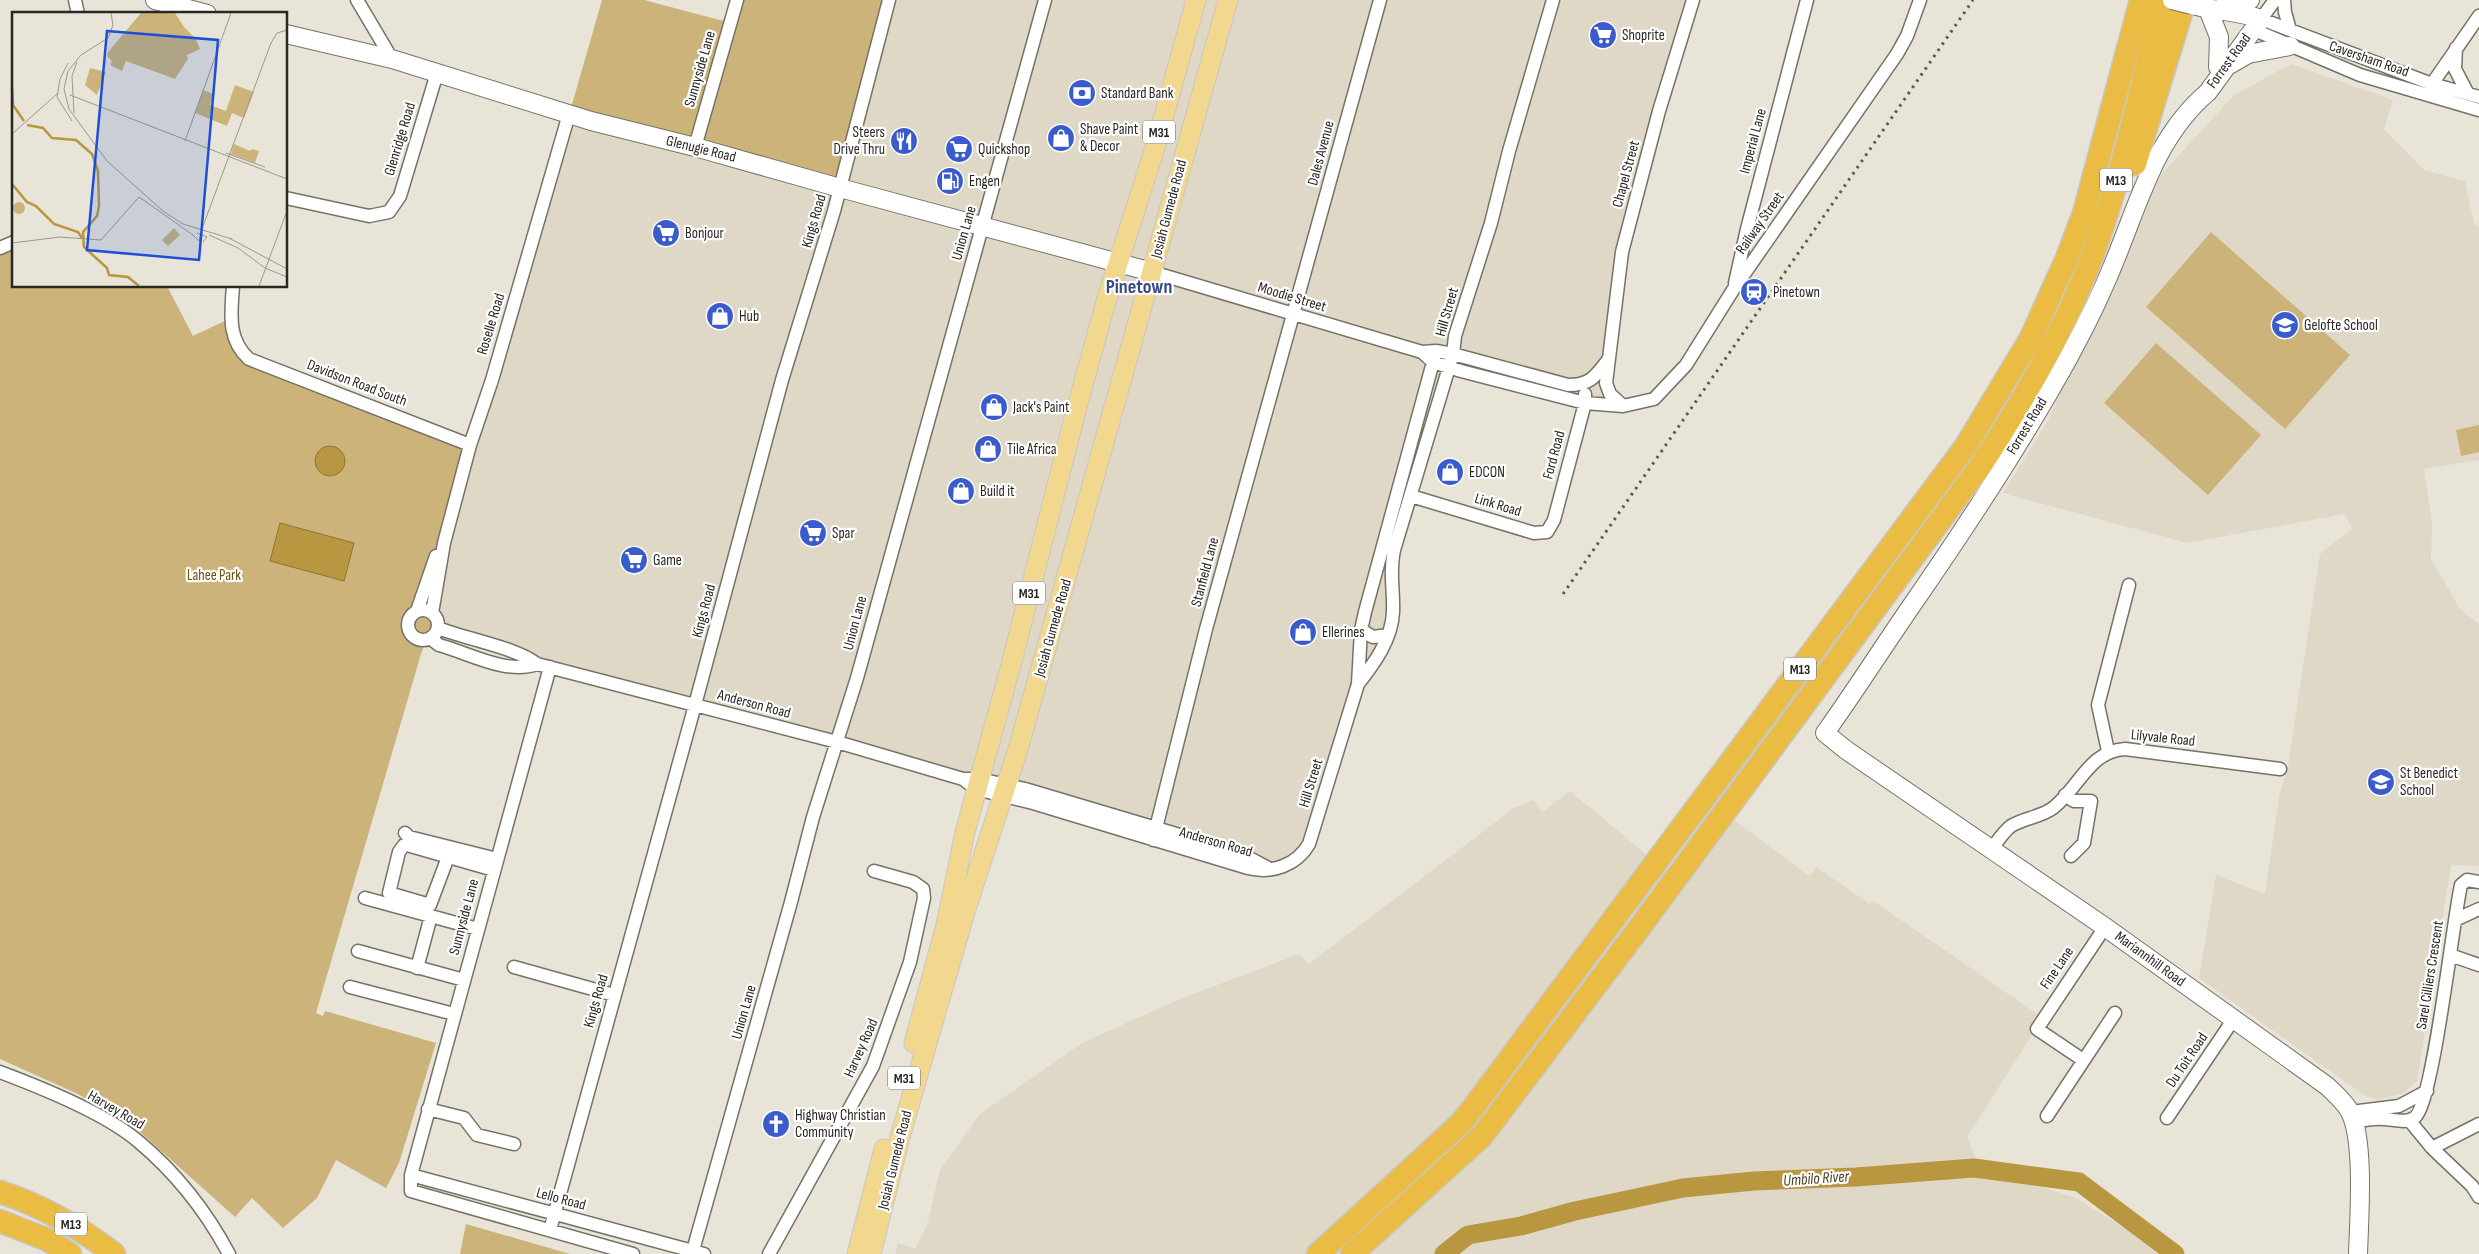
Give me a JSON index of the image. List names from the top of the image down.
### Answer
{
  "streets": {
    "highway": ["M13"],
    "main road": ["M31", "Josiah Gumede Road"],
    "street": [
      "Caversham Road",
      "Forrest Road",
      "Sunnyside Lane",
      "Glenridge Road",
      "Imperial Lane",
      "Glenugie Road",
      "Dales Avenue",
      "Chapel Street",
      "Kings Road",
      "Railway Street",
      "Union Lane",
      "Moodie Street",
      "Hill Street",
      "Roselle Road",
      "Davidson Road South",
      "Ford Road",
      "Link Road",
      "Stanfield Lane",
      "Anderson Road",
      "Lilyvale Road",
      "Mariannhill Road",
      "Fine Lane",
      "Sarel Cilliers Crescent",
      "Harvey Road",
      "Du Toit Road",
      "Lello Road"
    ]
  },
  "crossings": [
    ["Caversham Road", "Forrest Road"],
    ["Forrest Road", "Mariannhill Road"],
    ["Sunnyside Lane", "Glenugie Road"],
    ["Sunnyside Lane", "Kings Road"],
    ["Sunnyside Lane", "Anderson Road"],
    ["Sunnyside Lane", "Lello Road"],
    ["Glenridge Road", "Glenugie Road"],
    ["Imperial Lane", "Railway Street"],
    ["Glenugie Road", "Josiah Gumede Road"],
    ["Glenugie Road", "Kings Road"],
    ["Glenugie Road", "Union Lane"],
    ["Glenugie Road", "Moodie Street"],
    ["Glenugie Road", "Roselle Road"],
    ["Dales Avenue", "Moodie Street"],
    ["Dales Avenue", "Stanfield Lane"],
    ["Chapel Street", "Railway Street"],
    ["Josiah Gumede Road", "Moodie Street"],
    ["Josiah Gumede Road", "Anderson Road"],
    ["Kings Road", "Anderson Road"],
    ["Kings Road", "Lello Road"],
    ["Railway Street", "Ford Road"],
    ["Union Lane", "Anderson Road"],
    ["Union Lane", "Lello Road"],
    ["Moodie Street", "Hill Street"],
    ["Moodie Street", "Stanfield Lane"],
    ["Hill Street", "Link Road"],
    ["Hill Street", "Anderson Road"],
    ["Roselle Road", "Davidson Road South"],
    ["Roselle Road", "Anderson Road"],
    ["Ford Road", "Link Road"],
    ["Stanfield Lane", "Anderson Road"],
    ["Mariannhill Road", "Fine Lane"],
    ["Mariannhill Road", "Du Toit Road"]
  ],
  "districts": ["Pinetown"],
  "water": ["Umbilo River"],
  "parks": ["Lahee Park"],
  "places": {
    "supermarket": [
      "Shoprite",
      "Quickshop",
      "Bonjour",
      "Spar",
      "Game"
    ],
    "bank": ["Standard Bank"],
    "shop": [
      "Shave Paint & Decor",
      "Hub",
      "Jack's Paint",
      "Tile Africa",
      "EDCON",
      "Build it",
      "Ellerines"
    ],
    "restaurant": ["Steers Drive Thru"],
    "fuel station": ["Engen"],
    "station": ["Pinetown"],
    "school or university": ["Gelofte School", "St Benedict School"],
    "church": ["Highway Christian Community"]
  }
}
